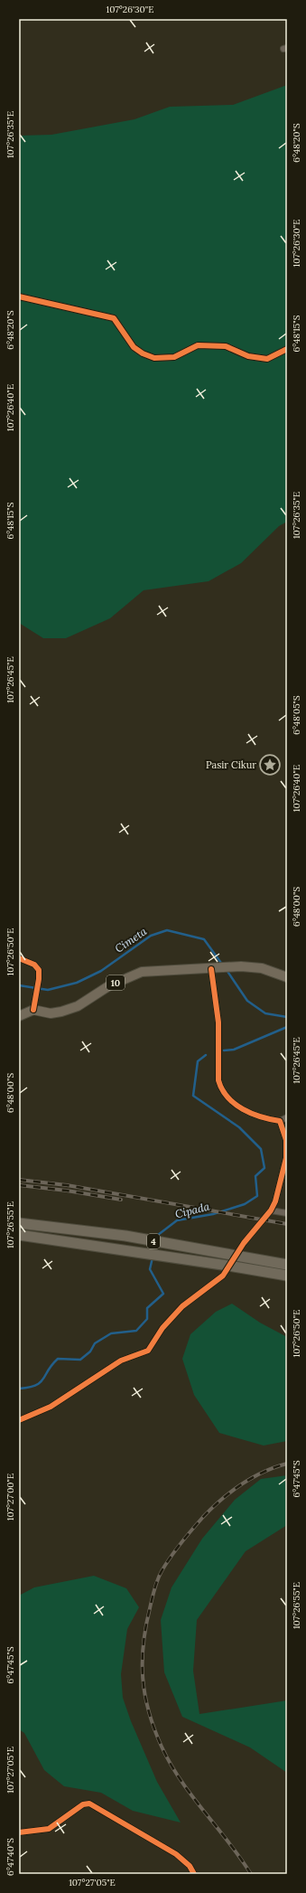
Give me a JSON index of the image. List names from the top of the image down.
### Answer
{
  "streets": {
    "highway": ["10", "4"]
  },
  "water": ["Cimeta", "Cipada"],
  "places": {
    "place": ["Pasir Cikur"]
  },
  "coordinates": [
    "107°26'30\"E",
    "107°26'35\"E",
    "6°48'20\"S",
    "6°48'15\"S",
    "107°26'40\"E",
    "107°26'45\"E",
    "6°48'05\"S",
    "6°48'00\"S",
    "107°26'50\"E",
    "107°26'55\"E",
    "6°47'45\"S",
    "107°27'00\"E",
    "107°27'05\"E",
    "6°47'40\"S"
  ]
}
